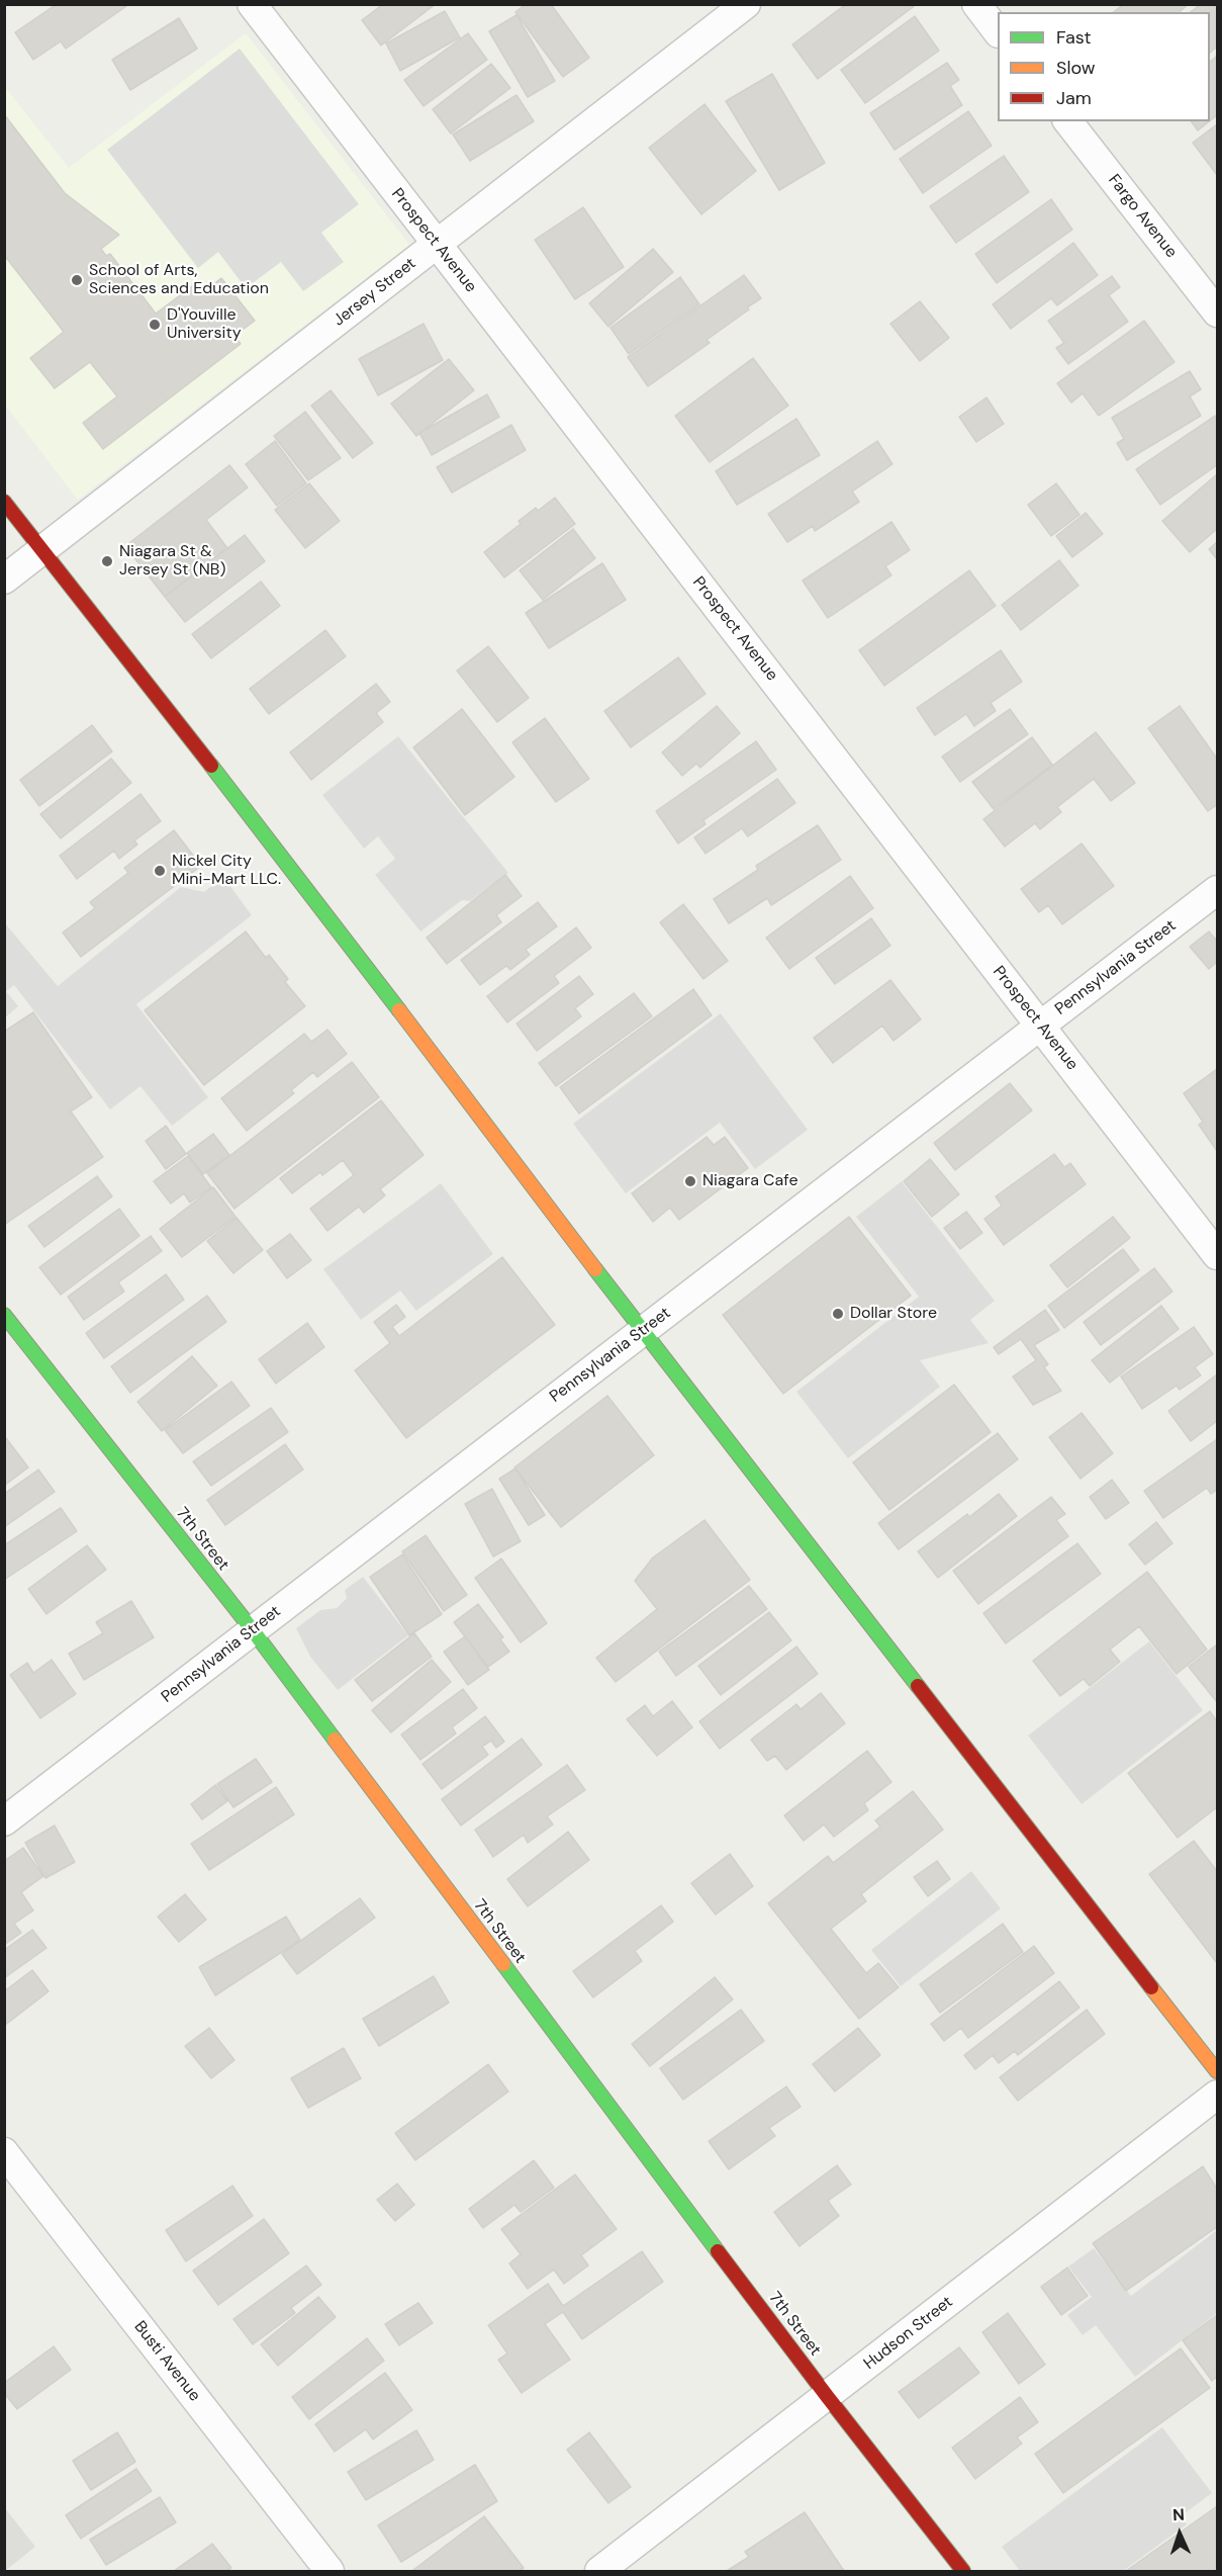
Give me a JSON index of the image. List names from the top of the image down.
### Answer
{
  "streets": {
    "main road": ["7th Street"],
    "street": [
      "Fargo Avenue",
      "Prospect Avenue",
      "Jersey Street",
      "Pennsylvania Street",
      "Hudson Street",
      "Busti Avenue"
    ]
  },
  "crossings": [
    ["Prospect Avenue", "Jersey Street"],
    ["Prospect Avenue", "Pennsylvania Street"],
    ["Pennsylvania Street", "7th Street"],
    ["7th Street", "Hudson Street"]
  ],
  "places": [
    "School of Arts, Sciences and Education",
    "D'Youville University",
    "Niagara St & Jersey St (NB)",
    "Nickel City Mini-Mart LLC.",
    "Niagara Cafe",
    "Dollar Store"
  ],
  "legend": ["Fast", "Slow", "Jam"],
  "north": "top"
}
